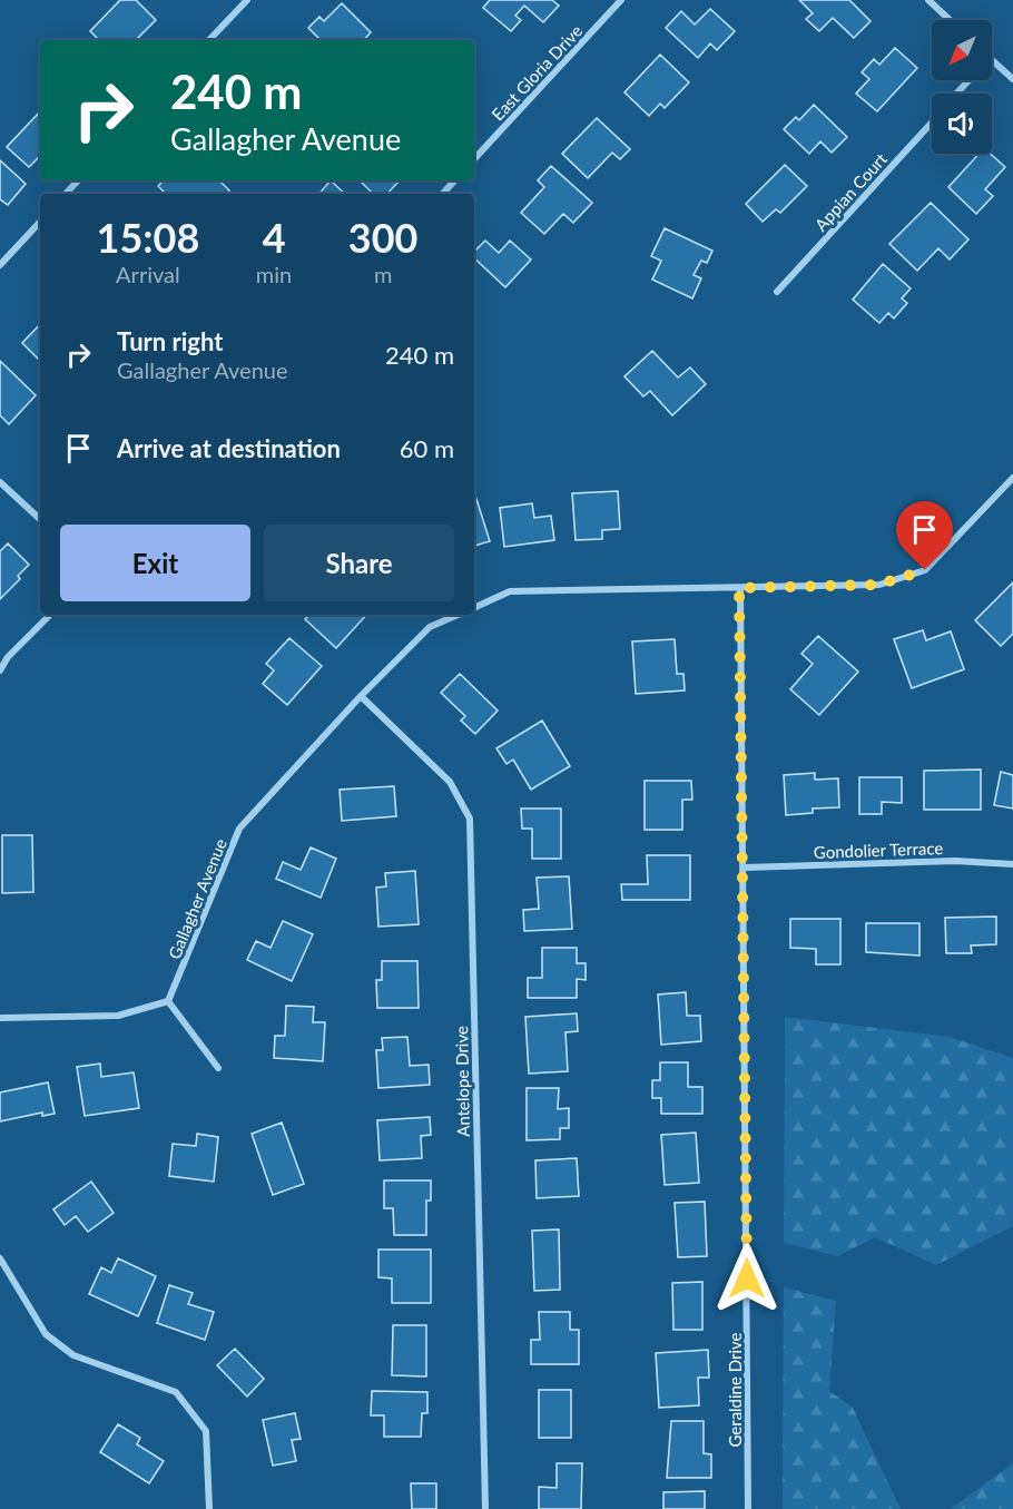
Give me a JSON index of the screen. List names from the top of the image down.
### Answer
{
  "streets": {
    "street": [
      "East Gloria Drive",
      "Appian Court",
      "Gondolier Terrace",
      "Gallagher Avenue",
      "Antelope Drive",
      "Geraldine Drive"
    ]
  },
  "crossings": [
    ["Gondolier Terrace", "Geraldine Drive"],
    ["Gallagher Avenue", "Antelope Drive"]
  ],
  "north": "bottom left",
  "page": {
    "turn": ["240 m", "Gallagher Avenue"],
    "eta": [
      "15:08",
      "Arrival",
      "4",
      "min",
      "300",
      "m"
    ],
    "list": [
      {
        "name": "Turn right",
        "note": "Gallagher Avenue",
        "value": "240 m"
      },
      {
        "name": "Arrive at destination",
        "value": "60 m"
      }
    ],
    "buttons": ["Exit", "Share"]
  }
}
